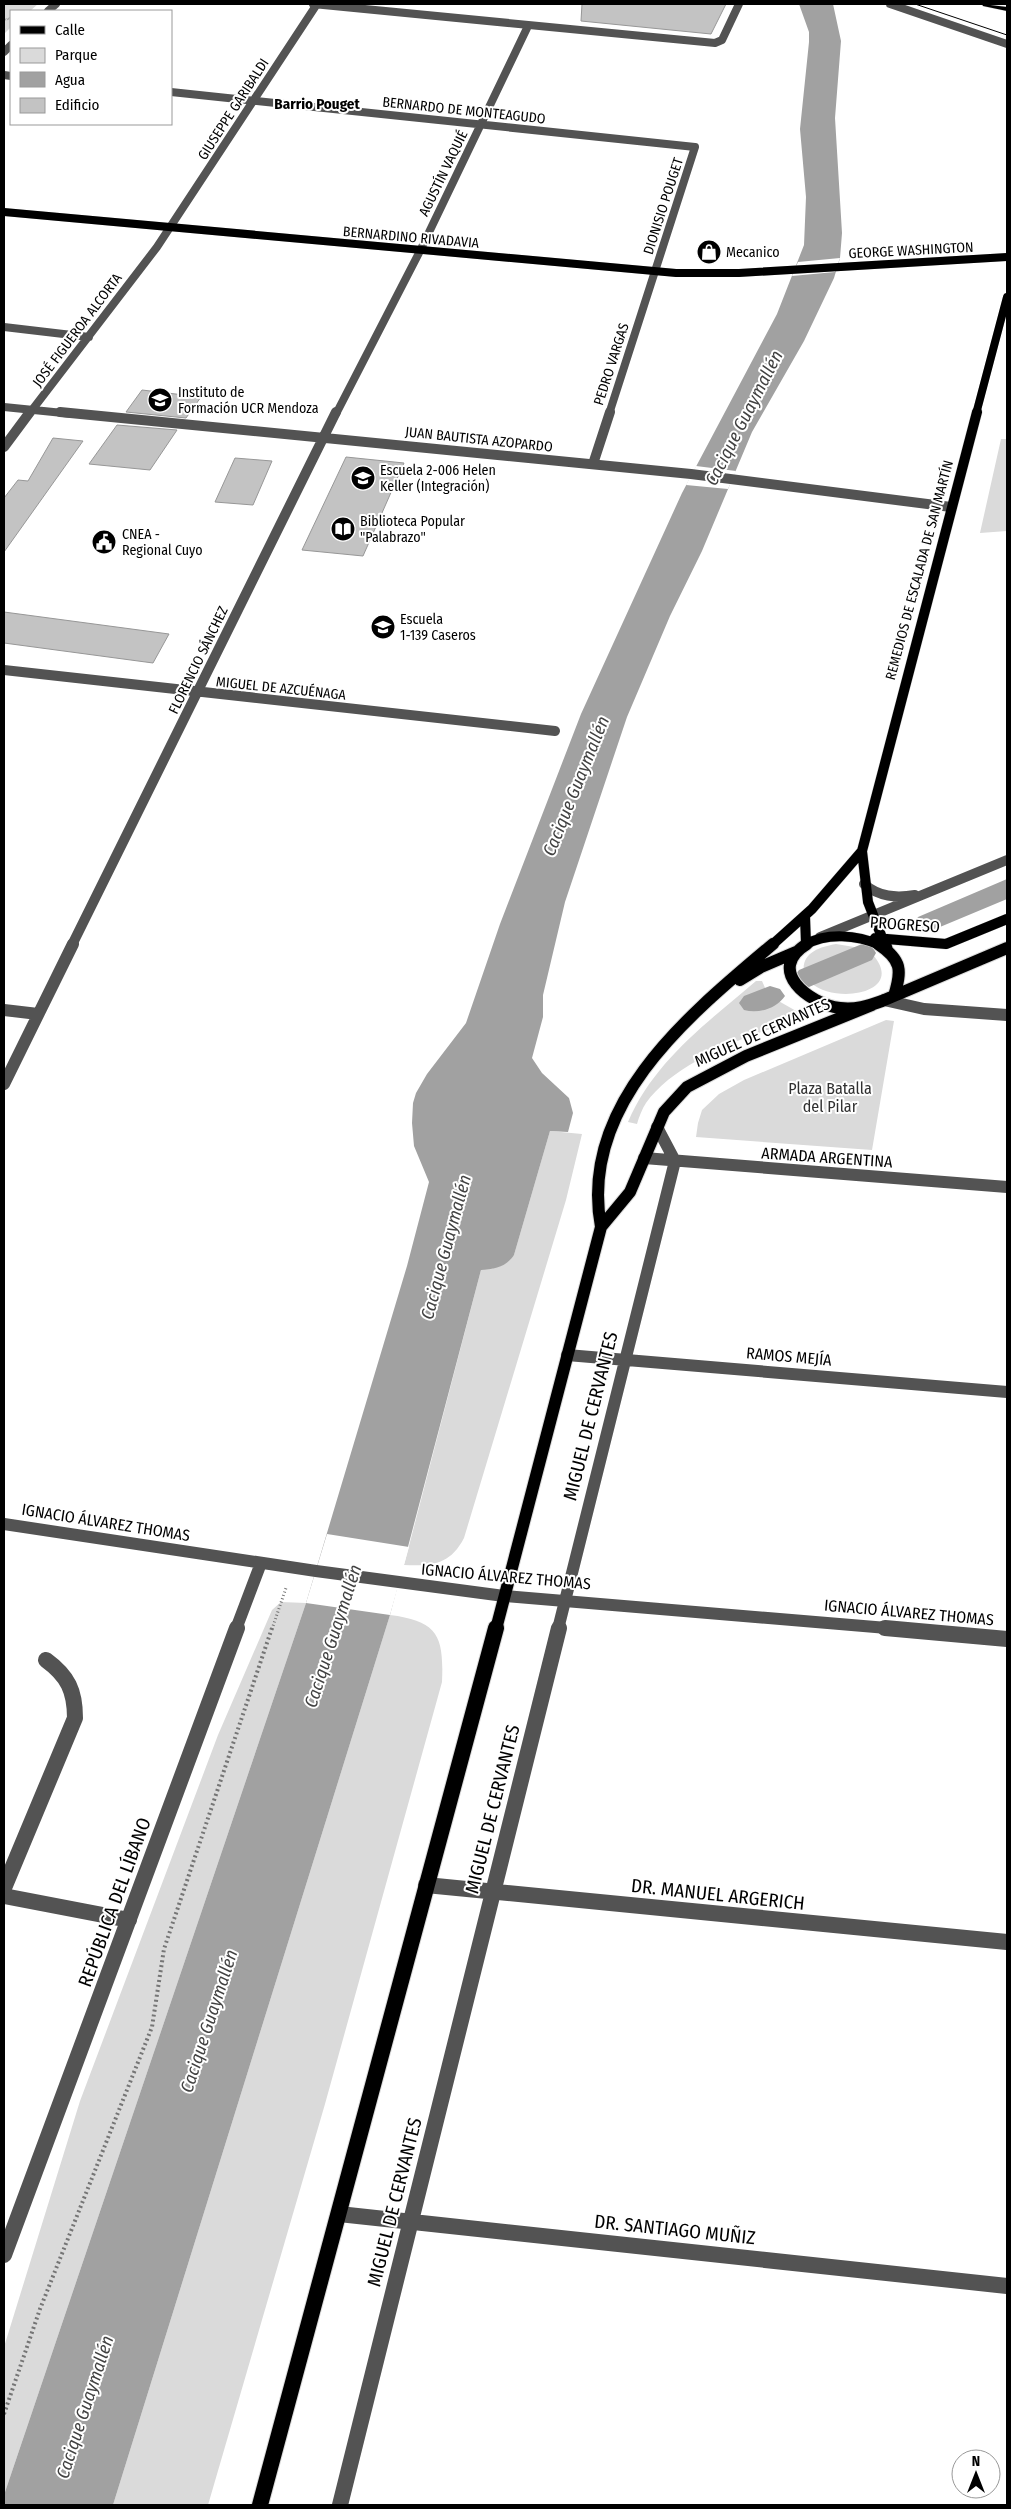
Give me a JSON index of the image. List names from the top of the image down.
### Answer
{
  "streets": {
    "main road": [
      "BERNARDINO RIVADAVIA",
      "GEORGE WASHINGTON",
      "REMEDIOS DE ESCALADA DE SAN MARTÍN",
      "PROGRESO",
      "MIGUEL DE CERVANTES"
    ],
    "street": [
      "GIUSEPPE GARIBALDI",
      "BERNARDO DE MONTEAGUDO",
      "AGUSTÍN VAQUIÉ",
      "DIONISIO POUGET",
      "JOSÉ FIGUEROA ALCORTA",
      "PEDRO VARGAS",
      "JUAN BAUTISTA AZOPARDO",
      "FLORENCIO SÁNCHEZ",
      "MIGUEL DE AZCUÉNAGA",
      "ARMADA ARGENTINA",
      "RAMOS MEJÍA",
      "IGNACIO ÁLVAREZ THOMAS",
      "DR. MANUEL ARGERICH",
      "REPÚBLICA DEL LÍBANO",
      "DR. SANTIAGO MUÑIZ"
    ]
  },
  "crossings": [
    ["GIUSEPPE GARIBALDI", "BERNARDO DE MONTEAGUDO"],
    ["GIUSEPPE GARIBALDI", "BERNARDINO RIVADAVIA"],
    ["GIUSEPPE GARIBALDI", "JOSÉ FIGUEROA ALCORTA"],
    ["BERNARDO DE MONTEAGUDO", "AGUSTÍN VAQUIÉ"],
    ["BERNARDO DE MONTEAGUDO", "DIONISIO POUGET"],
    ["AGUSTÍN VAQUIÉ", "BERNARDINO RIVADAVIA"],
    ["AGUSTÍN VAQUIÉ", "FLORENCIO SÁNCHEZ"],
    ["DIONISIO POUGET", "BERNARDINO RIVADAVIA"],
    ["DIONISIO POUGET", "PEDRO VARGAS"],
    ["BERNARDINO RIVADAVIA", "GEORGE WASHINGTON"],
    ["BERNARDINO RIVADAVIA", "JOSÉ FIGUEROA ALCORTA"],
    ["BERNARDINO RIVADAVIA", "PEDRO VARGAS"],
    ["BERNARDINO RIVADAVIA", "FLORENCIO SÁNCHEZ"],
    ["JOSÉ FIGUEROA ALCORTA", "JUAN BAUTISTA AZOPARDO"],
    ["PEDRO VARGAS", "JUAN BAUTISTA AZOPARDO"],
    ["JUAN BAUTISTA AZOPARDO", "REMEDIOS DE ESCALADA DE SAN MARTÍN"],
    ["JUAN BAUTISTA AZOPARDO", "FLORENCIO SÁNCHEZ"],
    ["REMEDIOS DE ESCALADA DE SAN MARTÍN", "PROGRESO"],
    ["REMEDIOS DE ESCALADA DE SAN MARTÍN", "MIGUEL DE CERVANTES"],
    ["FLORENCIO SÁNCHEZ", "MIGUEL DE AZCUÉNAGA"],
    ["PROGRESO", "MIGUEL DE CERVANTES"],
    ["MIGUEL DE CERVANTES", "ARMADA ARGENTINA"],
    ["MIGUEL DE CERVANTES", "RAMOS MEJÍA"],
    ["MIGUEL DE CERVANTES", "IGNACIO ÁLVAREZ THOMAS"],
    ["MIGUEL DE CERVANTES", "DR. MANUEL ARGERICH"],
    ["MIGUEL DE CERVANTES", "DR. SANTIAGO MUÑIZ"],
    ["IGNACIO ÁLVAREZ THOMAS", "REPÚBLICA DEL LÍBANO"]
  ],
  "districts": ["Barrio Pouget"],
  "water": ["Cacique Guaymallén"],
  "parks": ["Plaza Batalla del Pilar"],
  "places": {
    "shop": ["Mecanico"],
    "school or university": ["Instituto de Formación UCR Mendoza", "Escuela 2-006 Helen Keller (Integración)", "Escuela 1-139 Caseros"],
    "library": ["Biblioteca Popular \"Palabrazo\""],
    "public building": ["CNEA - Regional Cuyo"]
  },
  "legend": [
    "Calle",
    "Parque",
    "Agua",
    "Edificio"
  ],
  "north": "top"
}
